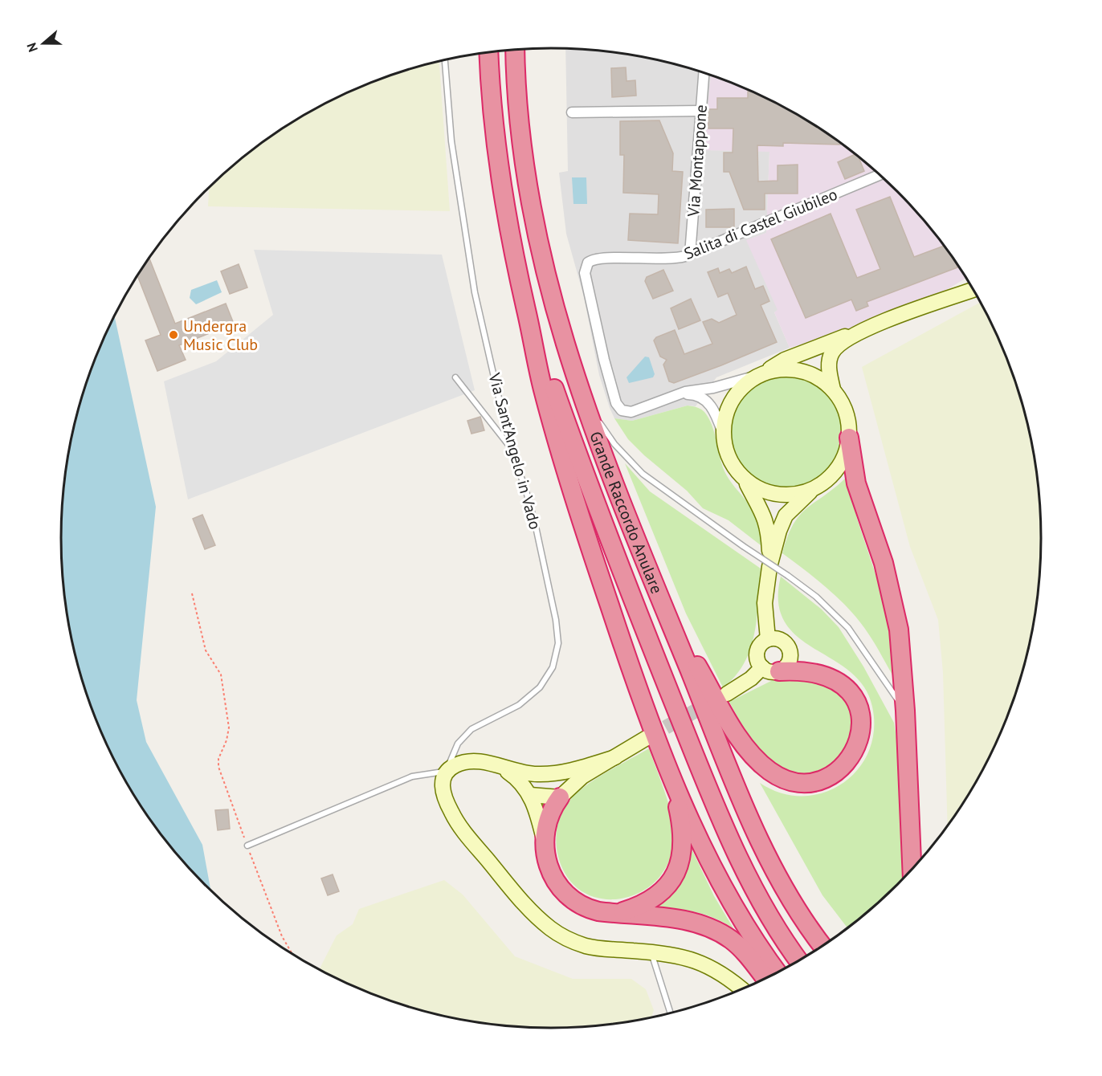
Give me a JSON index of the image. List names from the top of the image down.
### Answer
{
  "streets": {
    "highway": ["Grande Raccordo Anulare"],
    "street": ["Via Montappone", "Salita di Castel Giubileo"],
    "lane": ["Via Sant'Angelo in Vado"]
  },
  "crossings": [
    ["Via Montappone", "Salita di Castel Giubileo"]
  ],
  "places": ["Undergra Music Club"],
  "north": "left"
}
